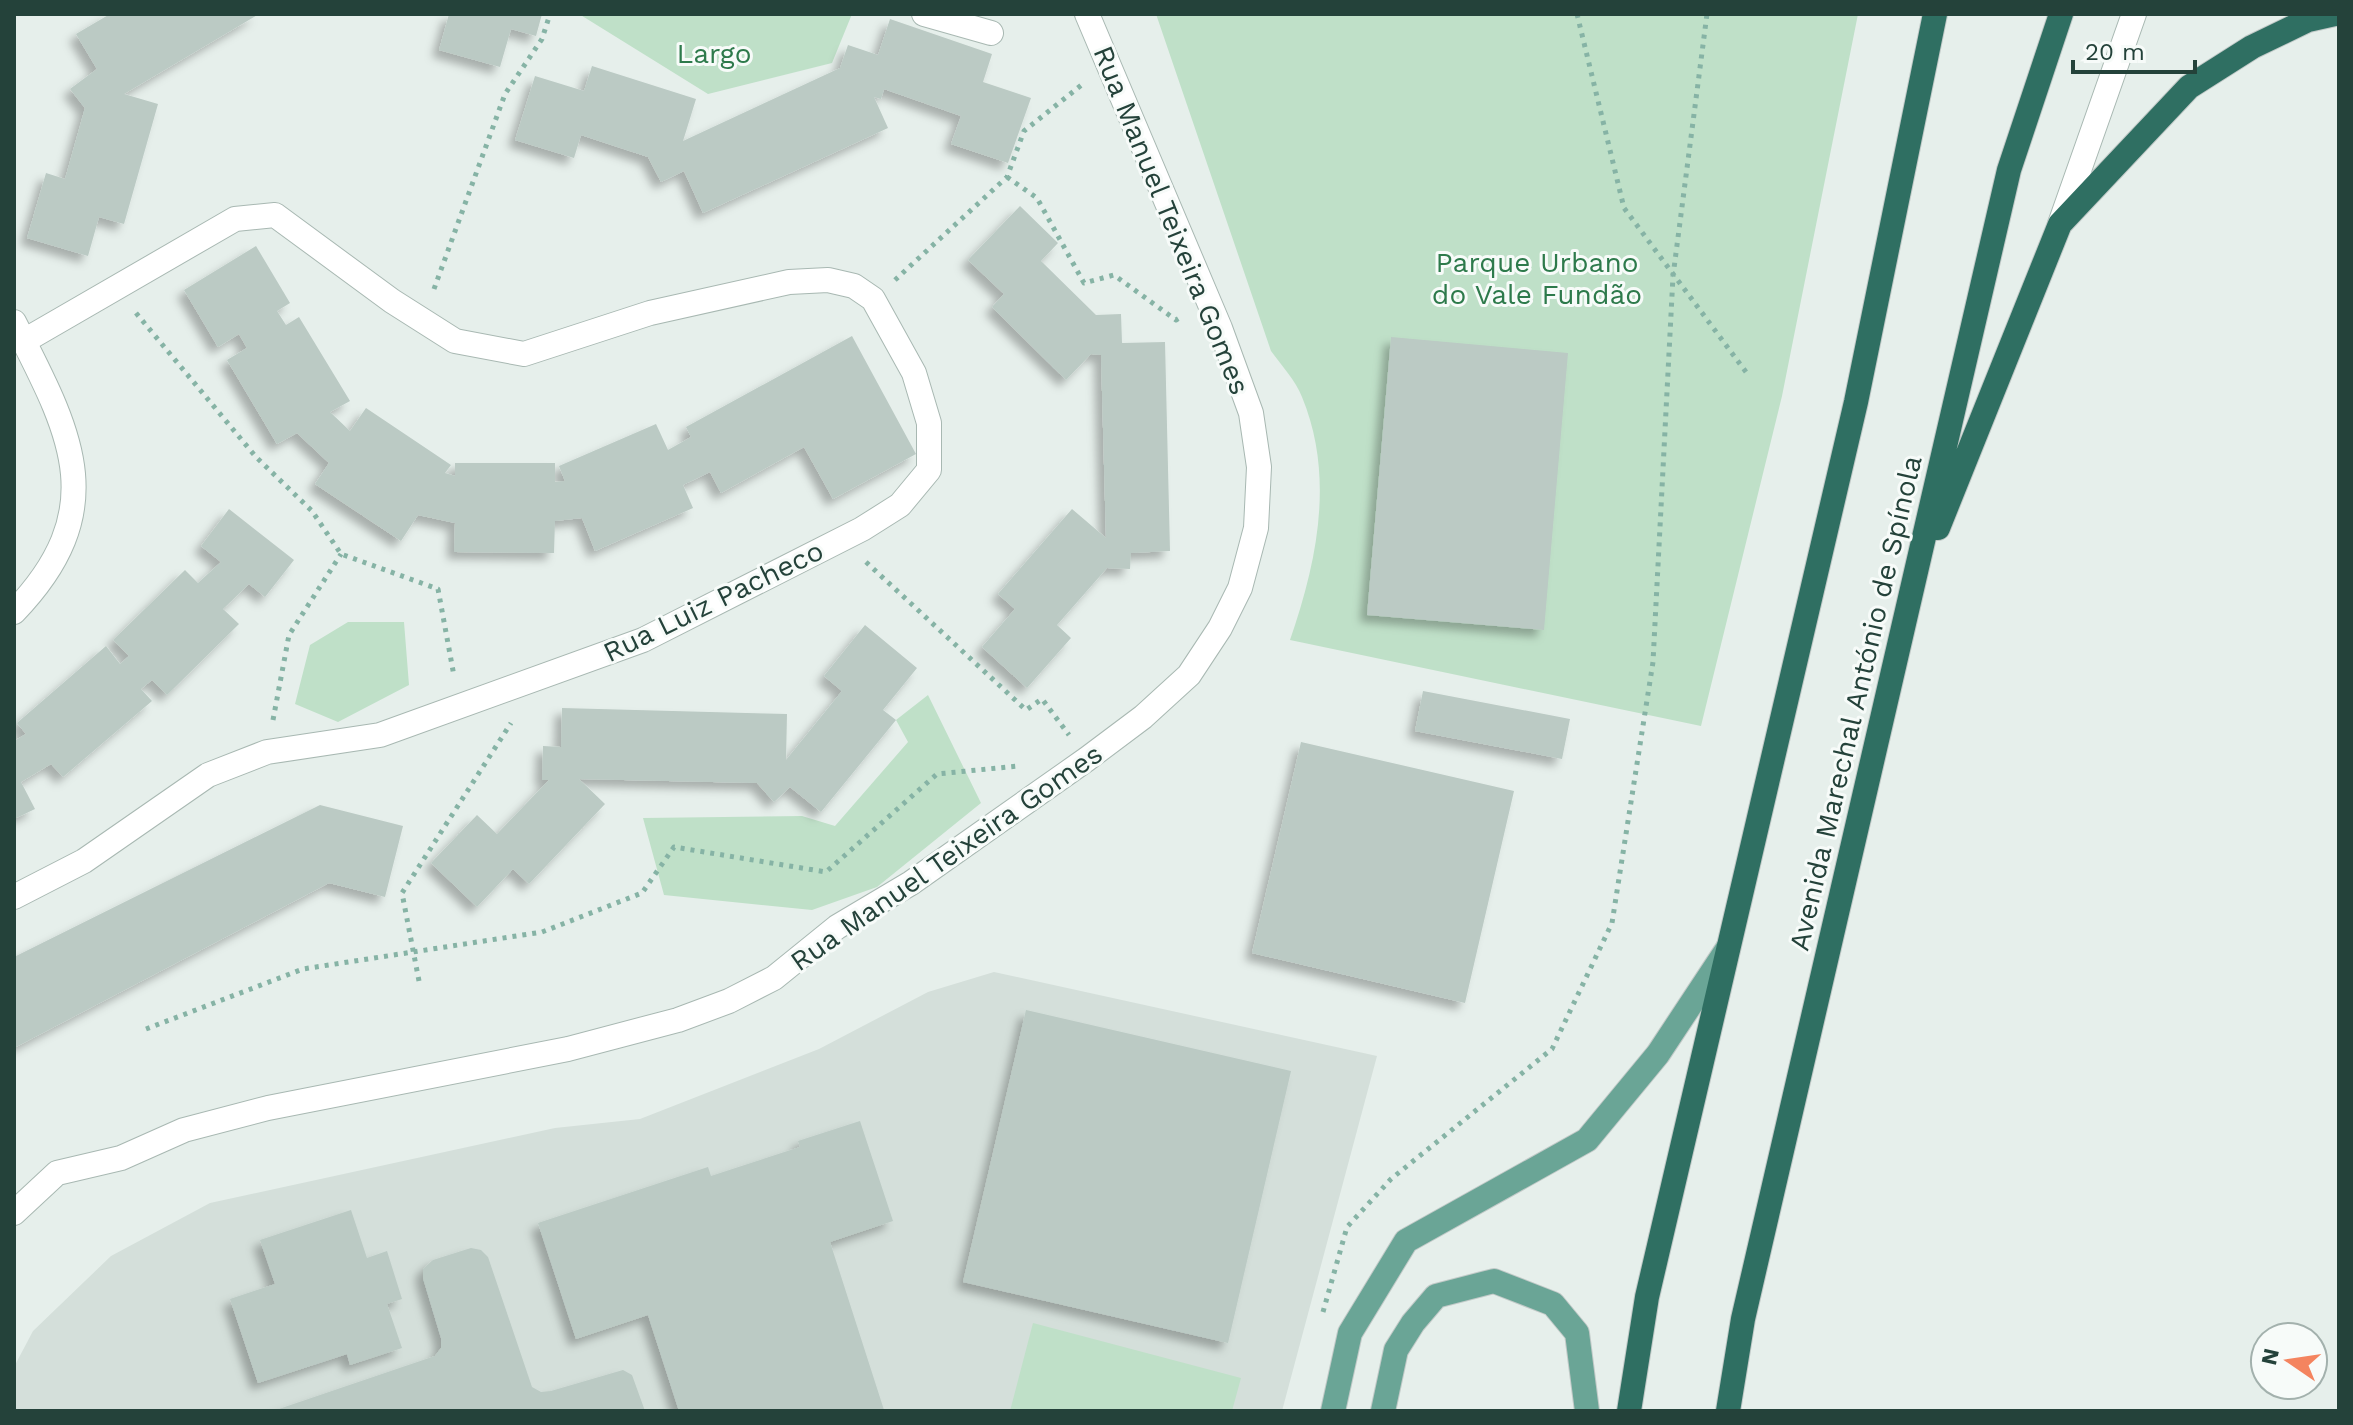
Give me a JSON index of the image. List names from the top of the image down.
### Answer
{
  "streets": {
    "highway": ["Avenida Marechal António de Spínola"],
    "street": ["Rua Manuel Teixeira Gomes", "Rua Luiz Pacheco"]
  },
  "parks": ["Largo", "Parque Urbano do Vale Fundão"],
  "scale_bar": "20 m",
  "north": "left"
}
